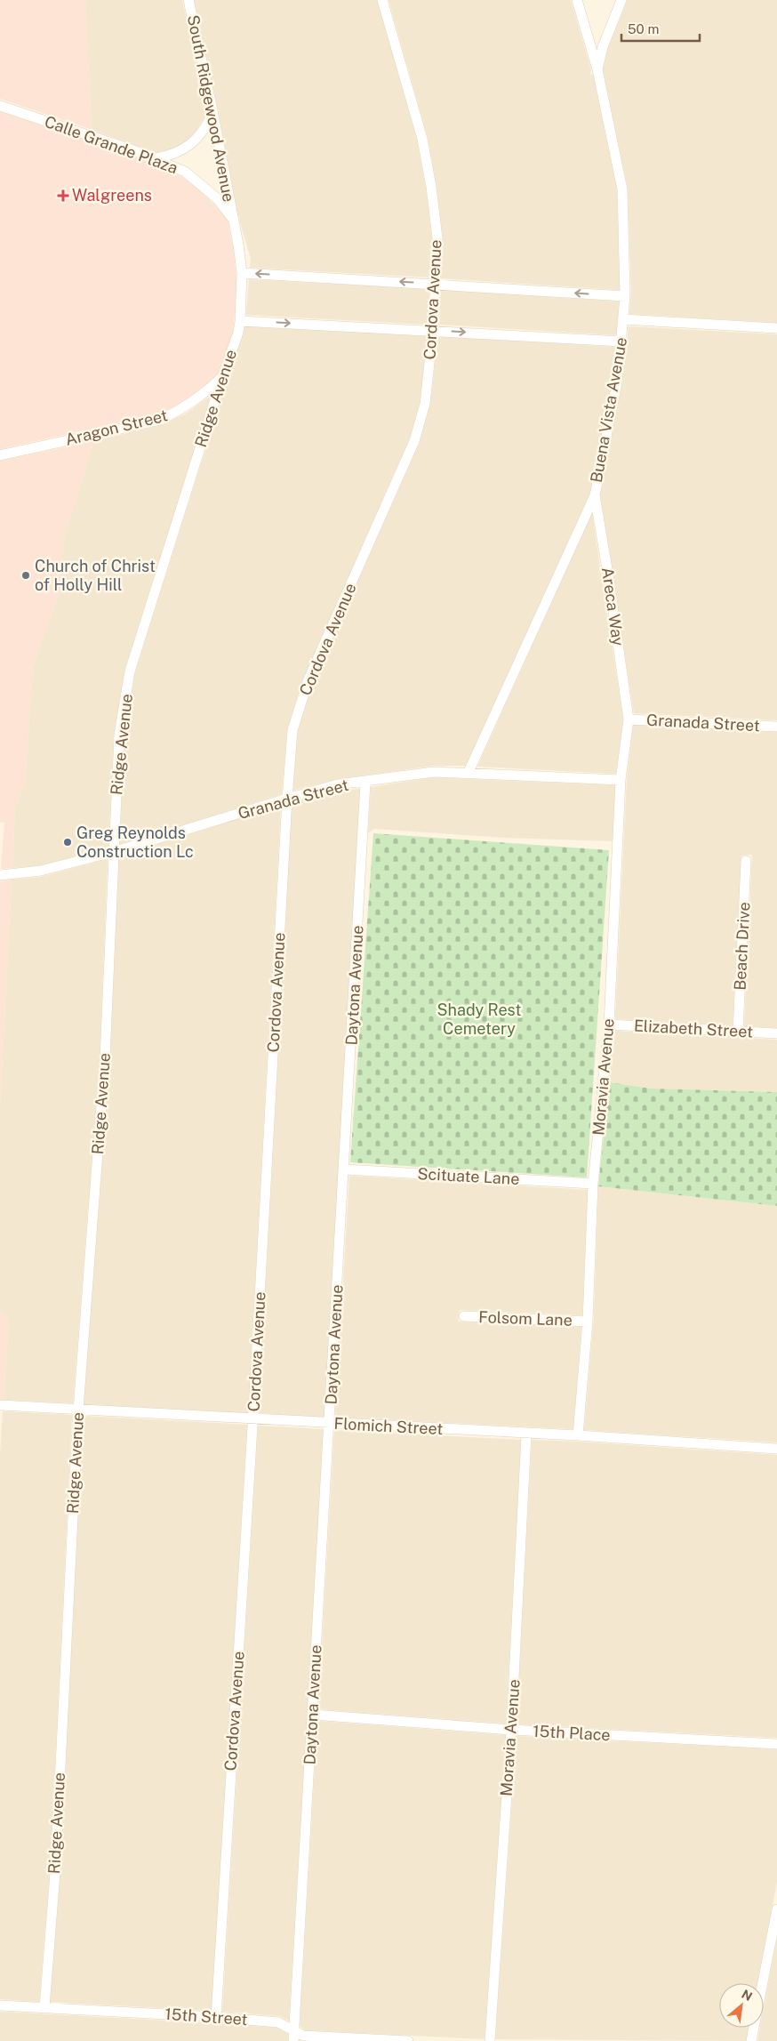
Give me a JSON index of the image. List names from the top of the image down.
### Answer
{
  "streets": {
    "street": [
      "South Ridgewood Avenue",
      "Calle Grande Plaza",
      "Cordova Avenue",
      "Ridge Avenue",
      "Buena Vista Avenue",
      "Aragon Street",
      "Areca Way",
      "Granada Street",
      "Beach Drive",
      "Daytona Avenue",
      "Elizabeth Street",
      "Moravia Avenue",
      "Scituate Lane",
      "Folsom Lane",
      "Flomich Street",
      "15th Place",
      "15th Street"
    ]
  },
  "crossings": [
    ["South Ridgewood Avenue", "Calle Grande Plaza"],
    ["South Ridgewood Avenue", "Ridge Avenue"],
    ["Calle Grande Plaza", "Ridge Avenue"],
    ["Cordova Avenue", "Granada Street"],
    ["Cordova Avenue", "Flomich Street"],
    ["Cordova Avenue", "15th Street"],
    ["Ridge Avenue", "Aragon Street"],
    ["Ridge Avenue", "Granada Street"],
    ["Ridge Avenue", "Flomich Street"],
    ["Ridge Avenue", "15th Street"],
    ["Buena Vista Avenue", "Areca Way"],
    ["Buena Vista Avenue", "Granada Street"],
    ["Areca Way", "Granada Street"],
    ["Areca Way", "Moravia Avenue"],
    ["Granada Street", "Daytona Avenue"],
    ["Granada Street", "Moravia Avenue"],
    ["Beach Drive", "Elizabeth Street"],
    ["Daytona Avenue", "Scituate Lane"],
    ["Daytona Avenue", "Flomich Street"],
    ["Daytona Avenue", "15th Place"],
    ["Daytona Avenue", "15th Street"],
    ["Elizabeth Street", "Moravia Avenue"],
    ["Moravia Avenue", "Scituate Lane"],
    ["Moravia Avenue", "Folsom Lane"],
    ["Moravia Avenue", "Flomich Street"],
    ["Moravia Avenue", "15th Place"]
  ],
  "parks": ["Shady Rest Cemetery"],
  "places": {
    "health": ["Walgreens"],
    "other": ["Church of Christ of Holly Hill", "Greg Reynolds Construction Lc"]
  },
  "scale_bar": "50 m",
  "north": "top right"
}
